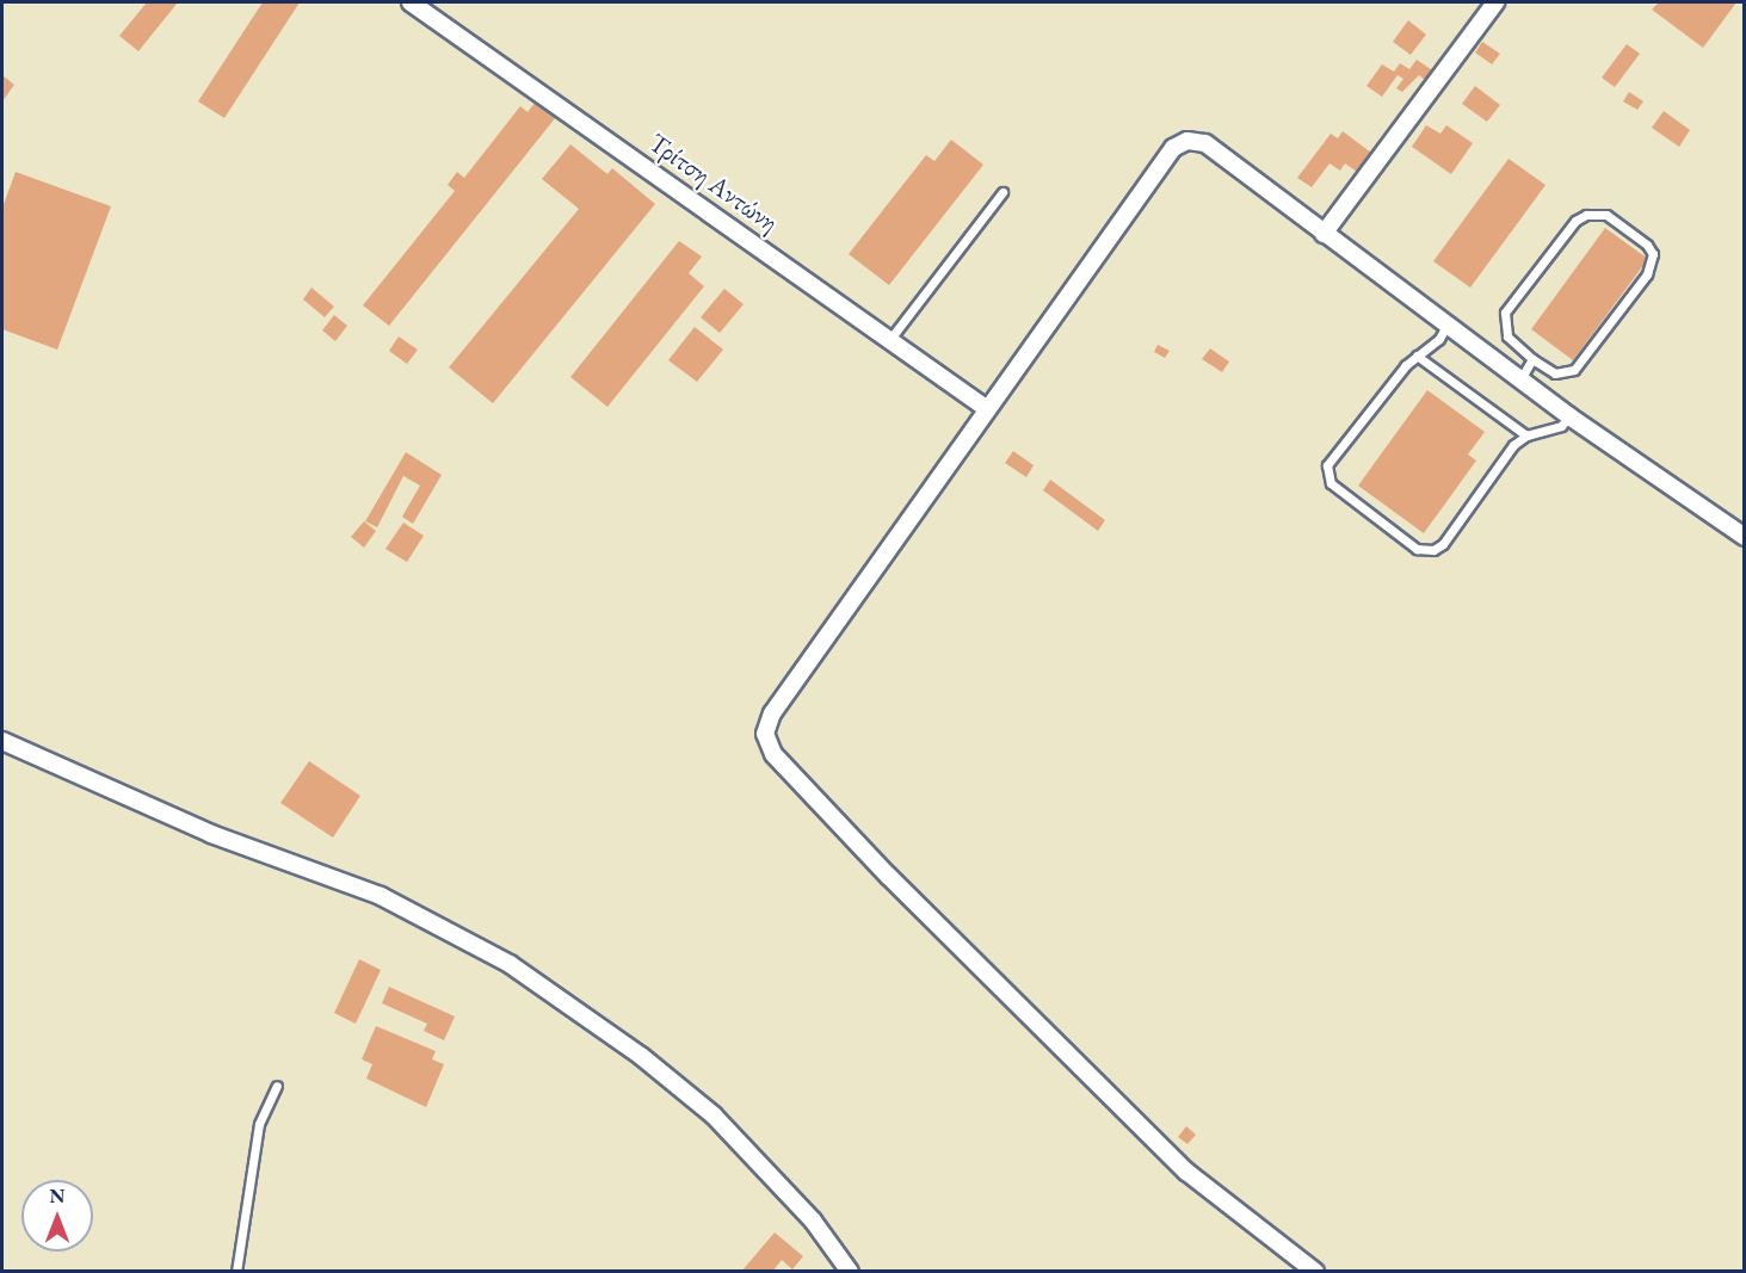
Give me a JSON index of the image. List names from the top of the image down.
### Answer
{
  "streets": {
    "street": ["Τρίτση Αντώνη"]
  },
  "north": "top"
}
